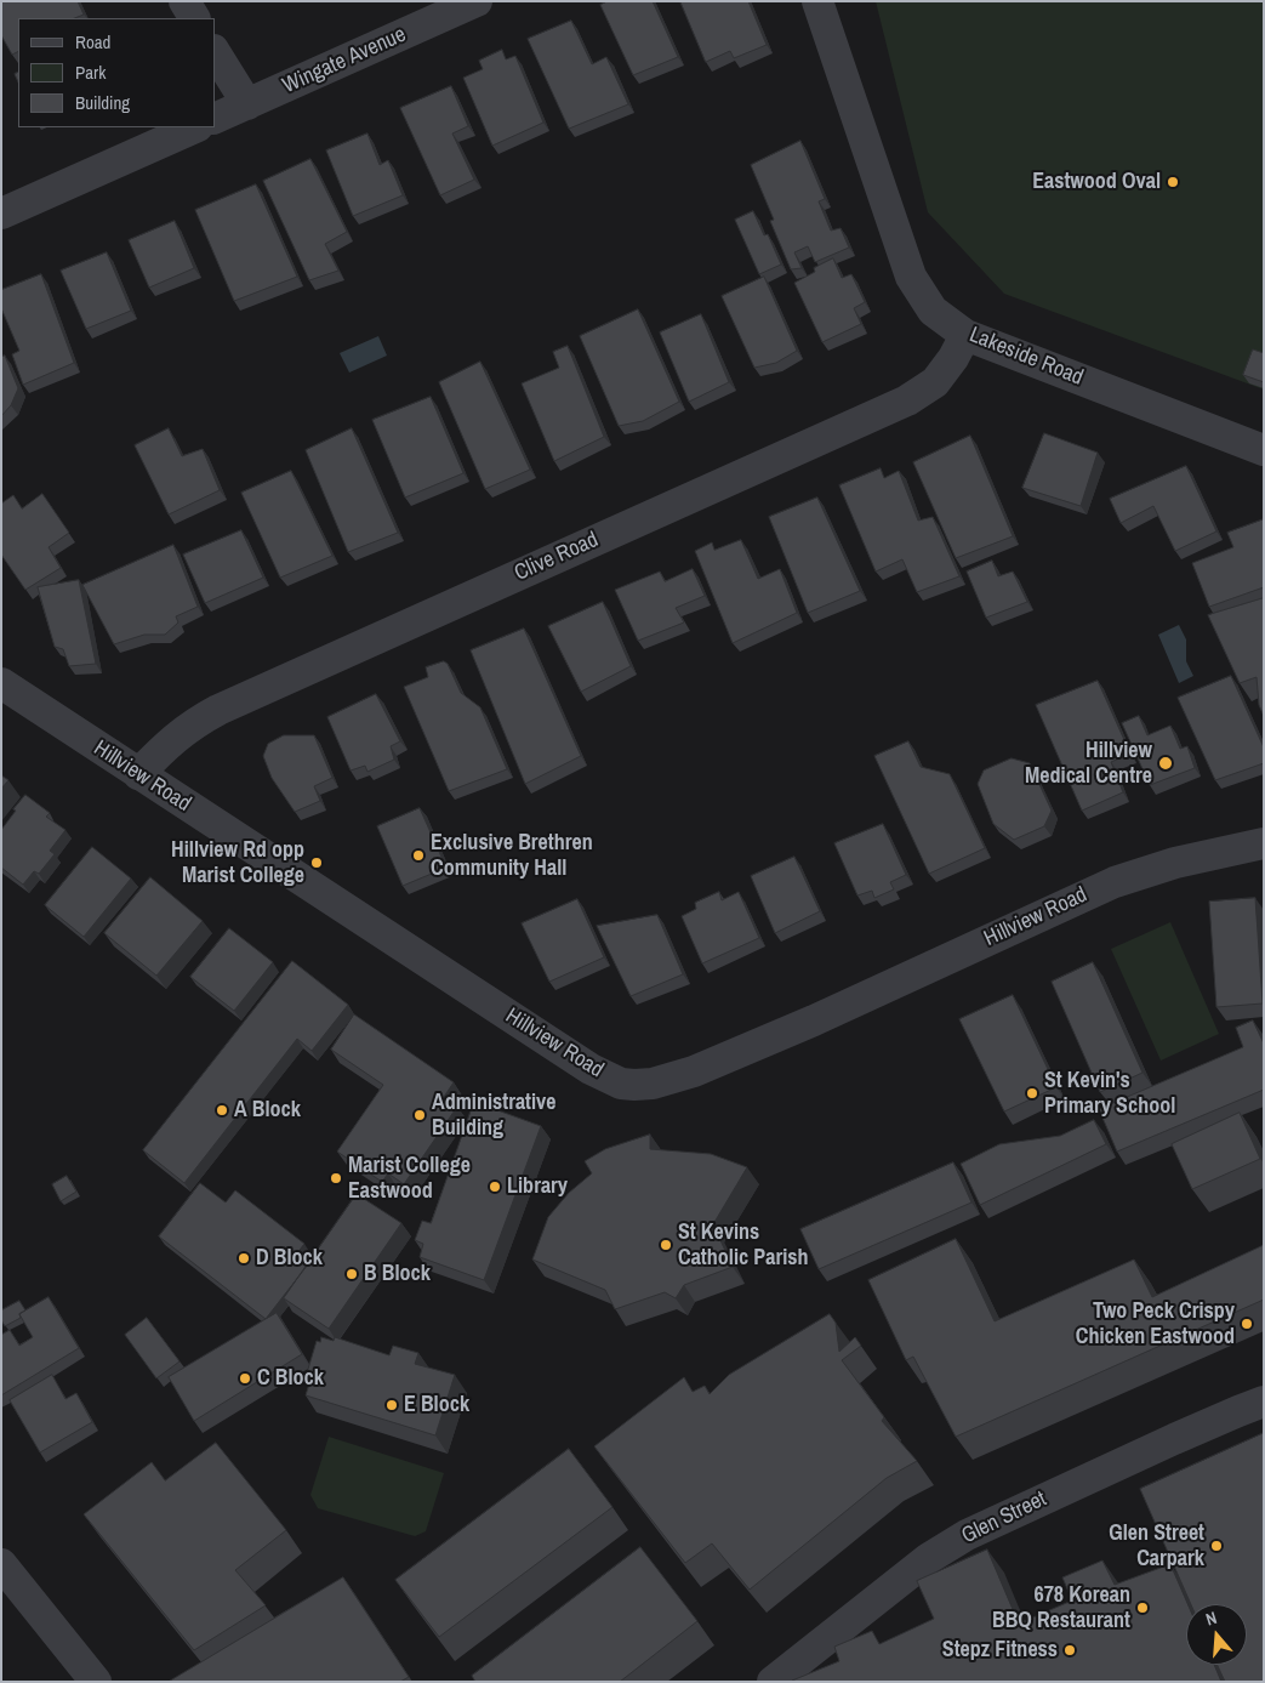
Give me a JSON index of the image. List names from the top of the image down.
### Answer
{
  "streets": {
    "street": [
      "Wingate Avenue",
      "Lakeside Road",
      "Clive Road",
      "Hillview Road",
      "Glen Street"
    ]
  },
  "crossings": [
    ["Lakeside Road", "Clive Road"],
    ["Clive Road", "Hillview Road"]
  ],
  "places": [
    "Eastwood Oval",
    "Hillview Medical Centre",
    "Exclusive Brethren Community Hall",
    "Hillview Rd opp Marist College",
    "St Kevin's Primary School",
    "A Block",
    "Administrative Building",
    "Marist College Eastwood",
    "Library",
    "St Kevins Catholic Parish",
    "D Block",
    "B Block",
    "Two Peck Crispy Chicken Eastwood",
    "C Block",
    "E Block",
    "Glen Street Carpark",
    "678 Korean BBQ Restaurant",
    "Stepz Fitness"
  ],
  "legend": ["Road", "Park", "Building"],
  "north": "top"
}
